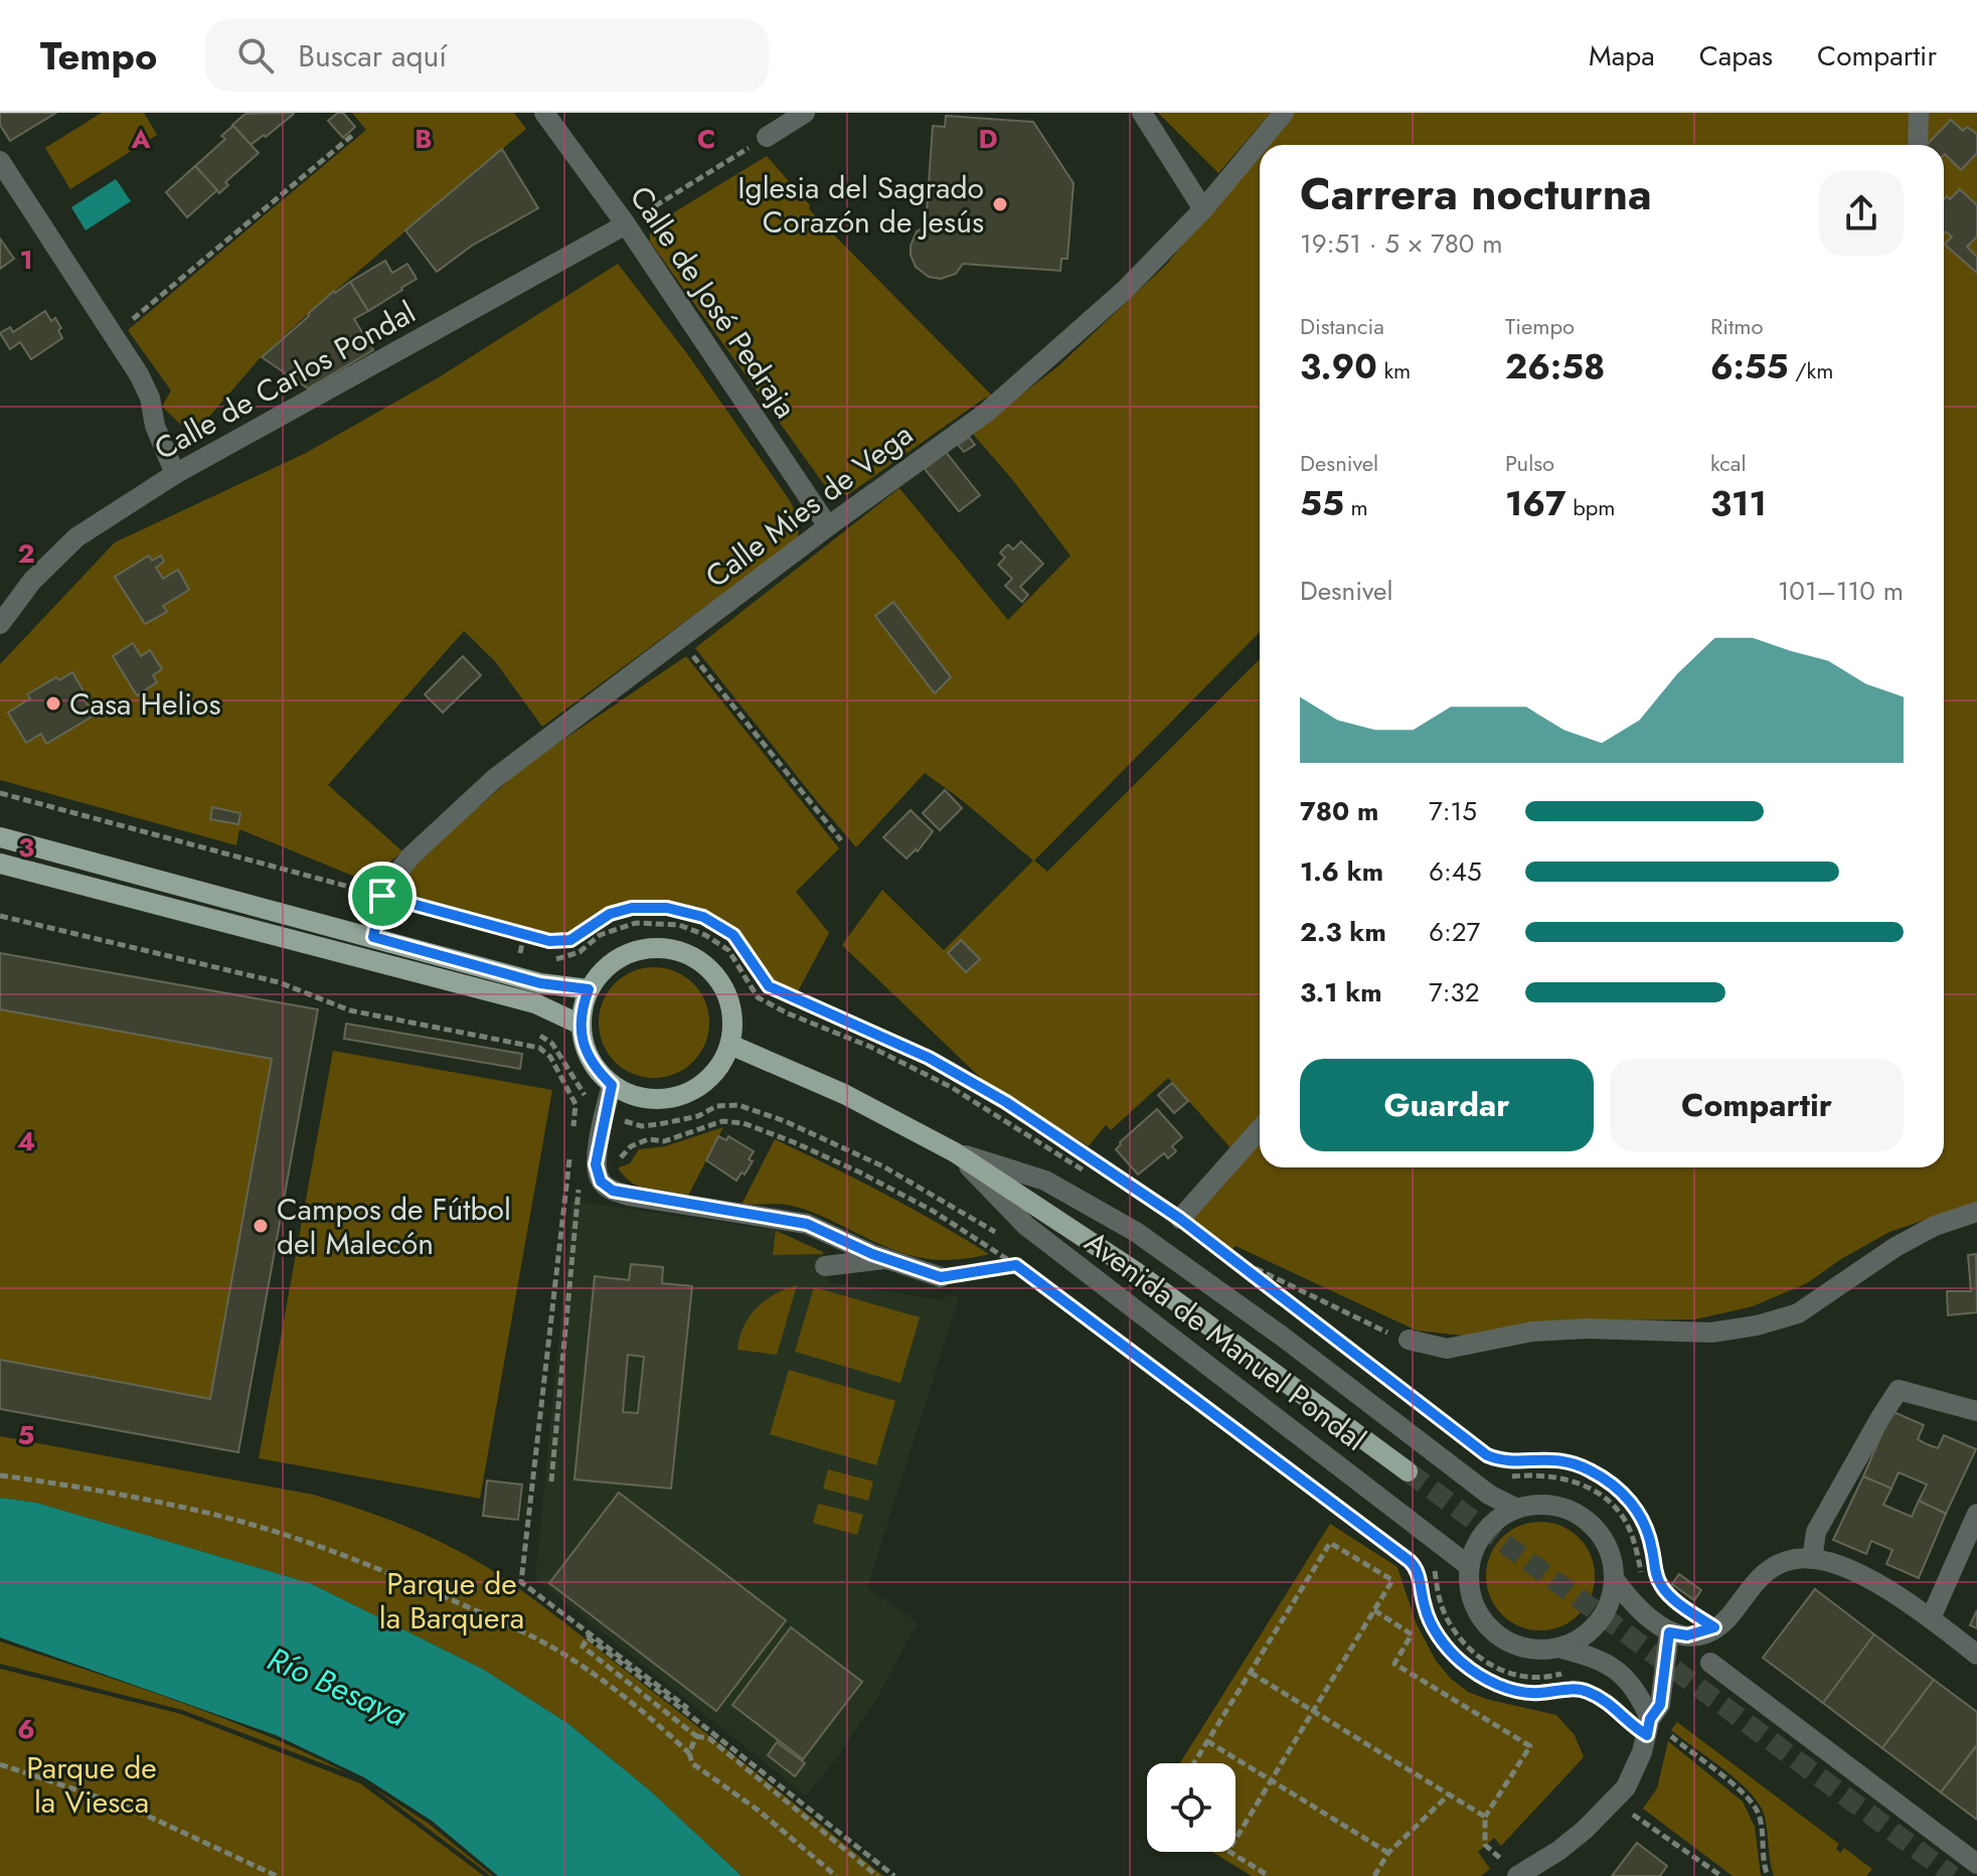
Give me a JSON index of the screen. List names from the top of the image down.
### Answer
{
  "streets": {
    "main road": ["Avenida de Manuel Pondal"],
    "street": ["Calle de José Pedraja", "Calle de Carlos Pondal", "Calle Mies de Vega"]
  },
  "crossings": [
    ["Calle de José Pedraja", "Calle de Carlos Pondal"],
    ["Calle de José Pedraja", "Calle Mies de Vega"]
  ],
  "water": ["Río Besaya"],
  "parks": ["Parque de la Barquera", "Parque de la Viesca"],
  "places": ["Iglesia del Sagrado Corazón de Jesús", "Casa Helios", "Campos de Fútbol del Malecón"],
  "page": {
    "header": "Tempo",
    "search": "Buscar aquí",
    "nav": ["Mapa", "Capas", "Compartir"],
    "heading": ["Carrera nocturna", "19:51 · 5 × 780 m"],
    "stats": [
      ["Distancia", "3.90 km"],
      ["Tiempo", "26:58"],
      ["Ritmo", "6:55 /km"],
      ["Desnivel", "55 m"],
      ["Pulso", "167 bpm"],
      ["kcal", "311"]
    ],
    "chart": ["Desnivel", "101–110 m"],
    "list": [
      {
        "name": "780 m",
        "note": "7:15"
      },
      {
        "name": "1.6 km",
        "note": "6:45"
      },
      {
        "name": "2.3 km",
        "note": "6:27"
      },
      {
        "name": "3.1 km",
        "note": "7:32"
      }
    ],
    "buttons": ["Guardar", "Compartir"]
  },
  "grid": {
    "columns": [
      "A",
      "B",
      "C",
      "D"
    ],
    "rows": [
      "1",
      "2",
      "3",
      "4",
      "5",
      "6"
    ]
  }
}
